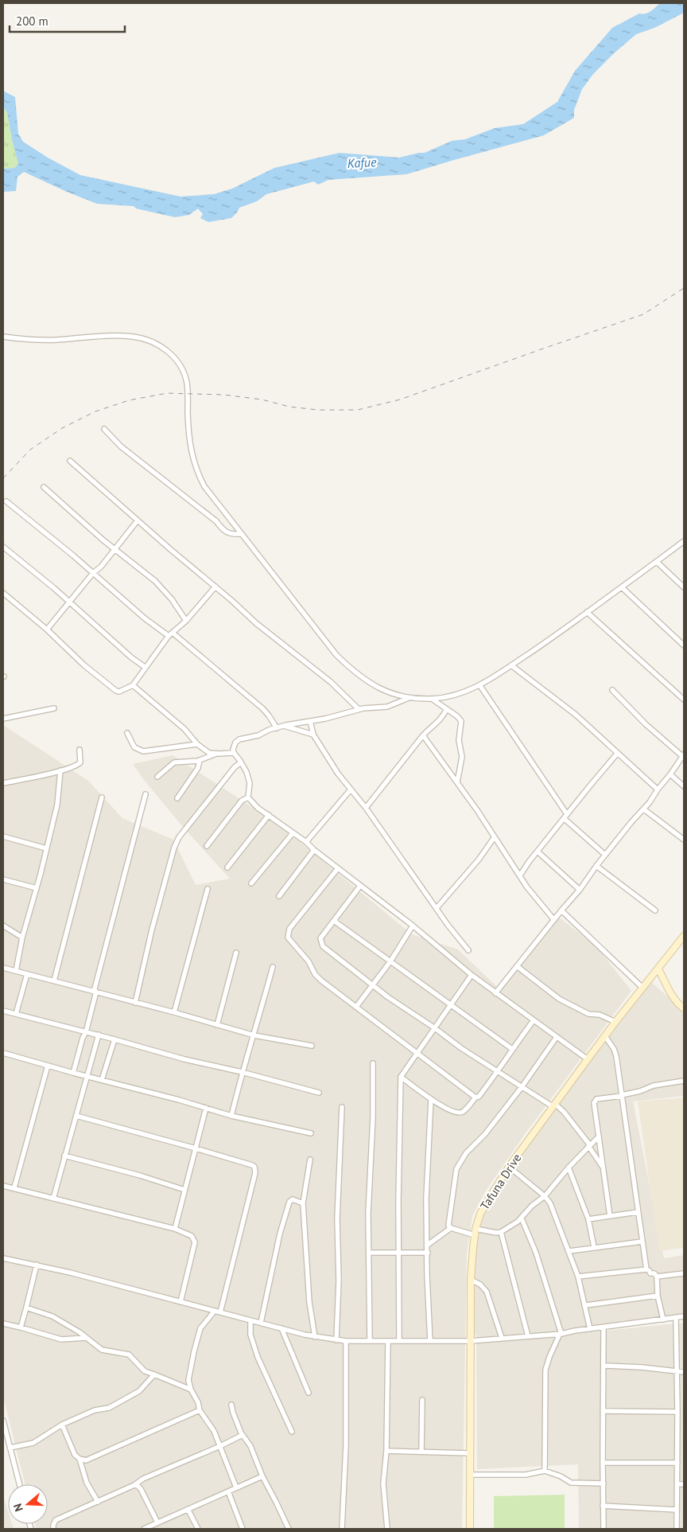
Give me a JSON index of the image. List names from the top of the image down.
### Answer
{
  "streets": {
    "main road": ["Tafuna Drive"]
  },
  "water": ["Kafue"],
  "scale_bar": "200 m",
  "north": "left"
}
